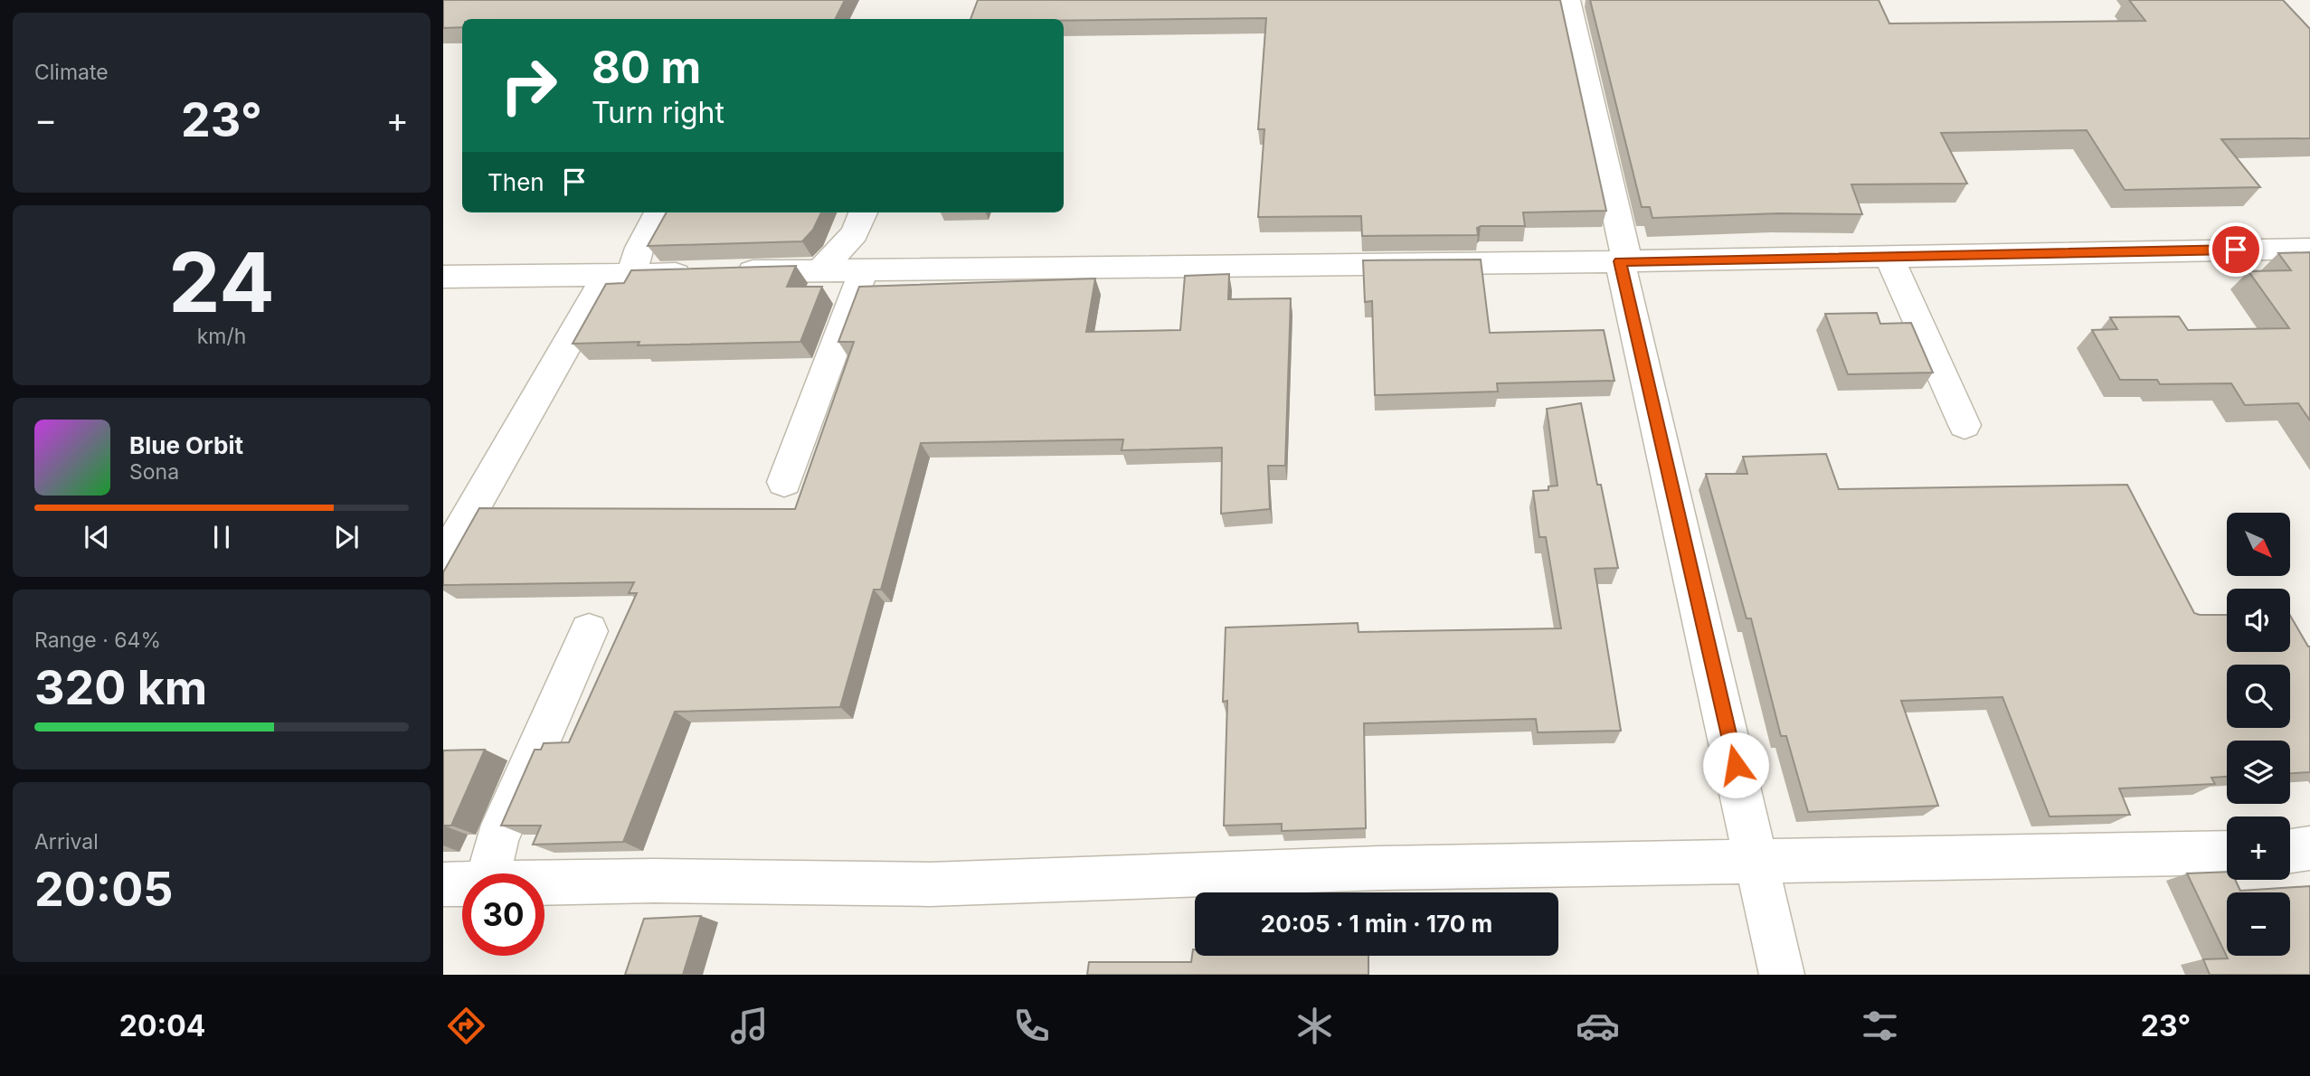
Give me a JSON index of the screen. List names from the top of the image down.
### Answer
{
  "north": "bottom right",
  "page": {
    "tile": [
      "Climate",
      ["24", "km/h"],
      ["Range · 64%", "320 km"],
      ["Arrival", "20:05"]
    ],
    "turn": ["80 m", "Turn right"],
    "heat": ["−", "23°", "+"],
    "then": "Then",
    "song": ["Blue Orbit", "Sona"],
    "map_buttons": ["+", "−"],
    "limit": "30",
    "trip": "20:05 · 1 min · 170 m",
    "tabs": ["20:04", "23°"]
  }
}
